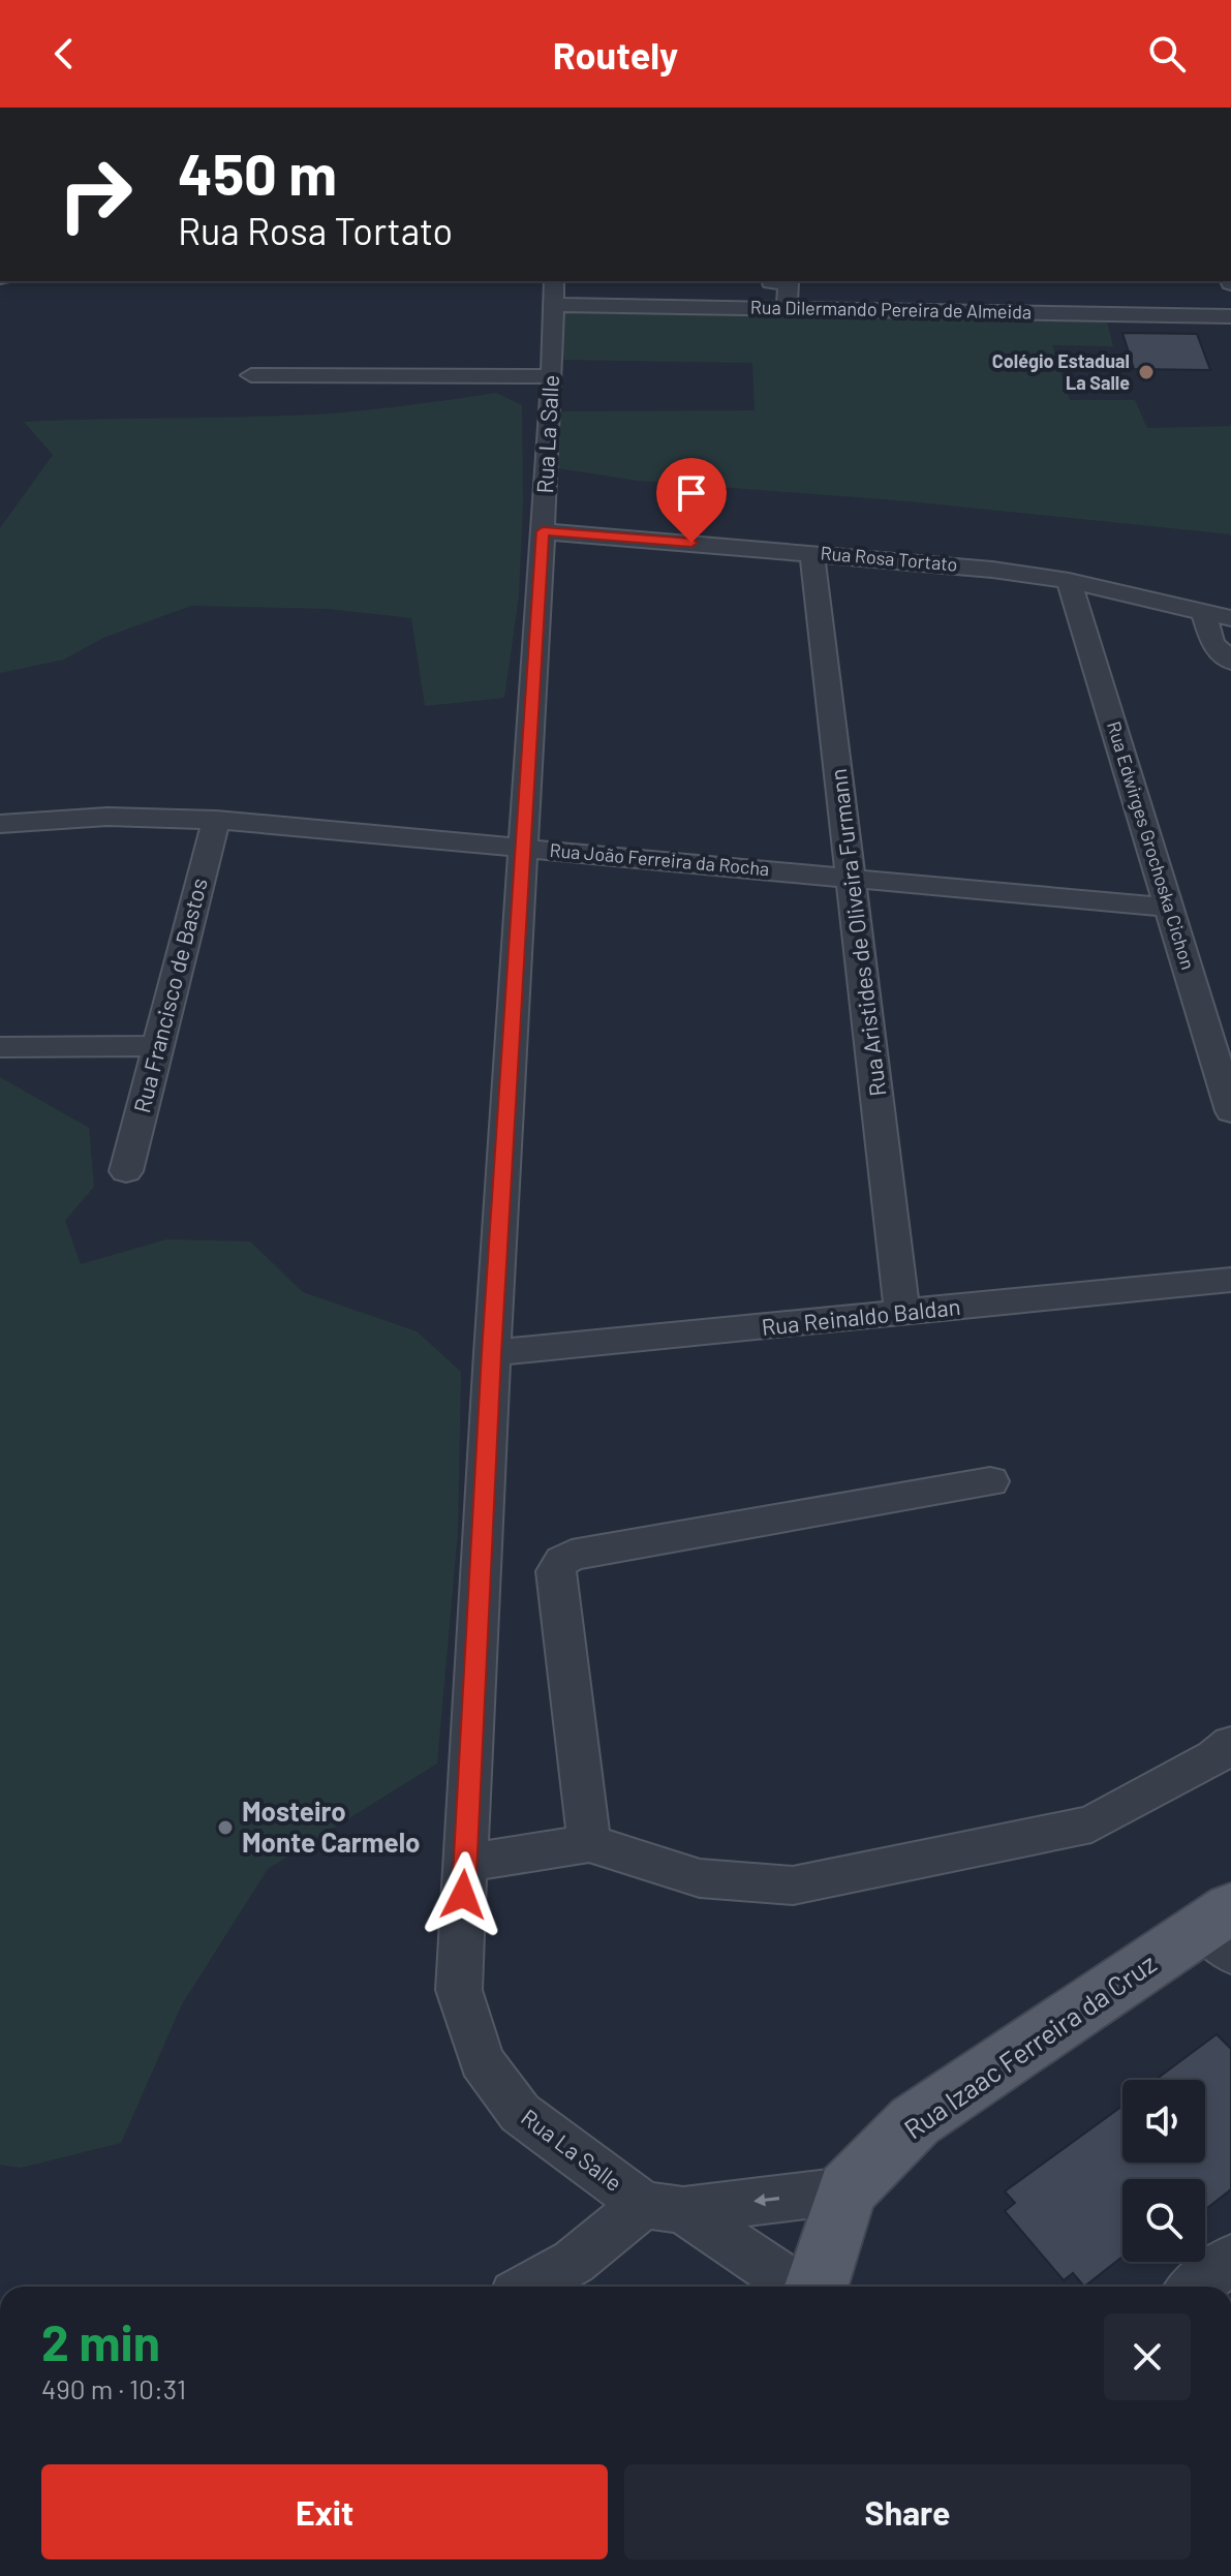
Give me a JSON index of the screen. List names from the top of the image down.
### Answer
{
  "streets": {
    "main road": ["Rua Izaac Ferreira da Cruz"],
    "street": [
      "Rua Dilermando Pereira de Almeida",
      "Rua La Salle",
      "Rua Rosa Tortato",
      "Rua Edwirges Grochoska Cichon",
      "Rua João Ferreira da Rocha",
      "Rua Aristides de Oliveira Furmann",
      "Rua Francisco de Bastos",
      "Rua Reinaldo Baldan"
    ]
  },
  "crossings": [
    ["Rua Dilermando Pereira de Almeida", "Rua La Salle"],
    ["Rua La Salle", "Rua Rosa Tortato"],
    ["Rua La Salle", "Rua João Ferreira da Rocha"],
    ["Rua La Salle", "Rua Reinaldo Baldan"],
    ["Rua Rosa Tortato", "Rua Edwirges Grochoska Cichon"],
    ["Rua Rosa Tortato", "Rua Aristides de Oliveira Furmann"],
    ["Rua Edwirges Grochoska Cichon", "Rua João Ferreira da Rocha"],
    ["Rua João Ferreira da Rocha", "Rua Aristides de Oliveira Furmann"],
    ["Rua João Ferreira da Rocha", "Rua Francisco de Bastos"],
    ["Rua Aristides de Oliveira Furmann", "Rua Reinaldo Baldan"]
  ],
  "places": ["Colégio Estadual La Salle", "Mosteiro Monte Carmelo"],
  "page": {
    "header": "Routely",
    "turn": ["450 m", "Rua Rosa Tortato"],
    "heading": ["2 min", "490 m · 10:31"],
    "buttons": ["Exit", "Share"]
  }
}
